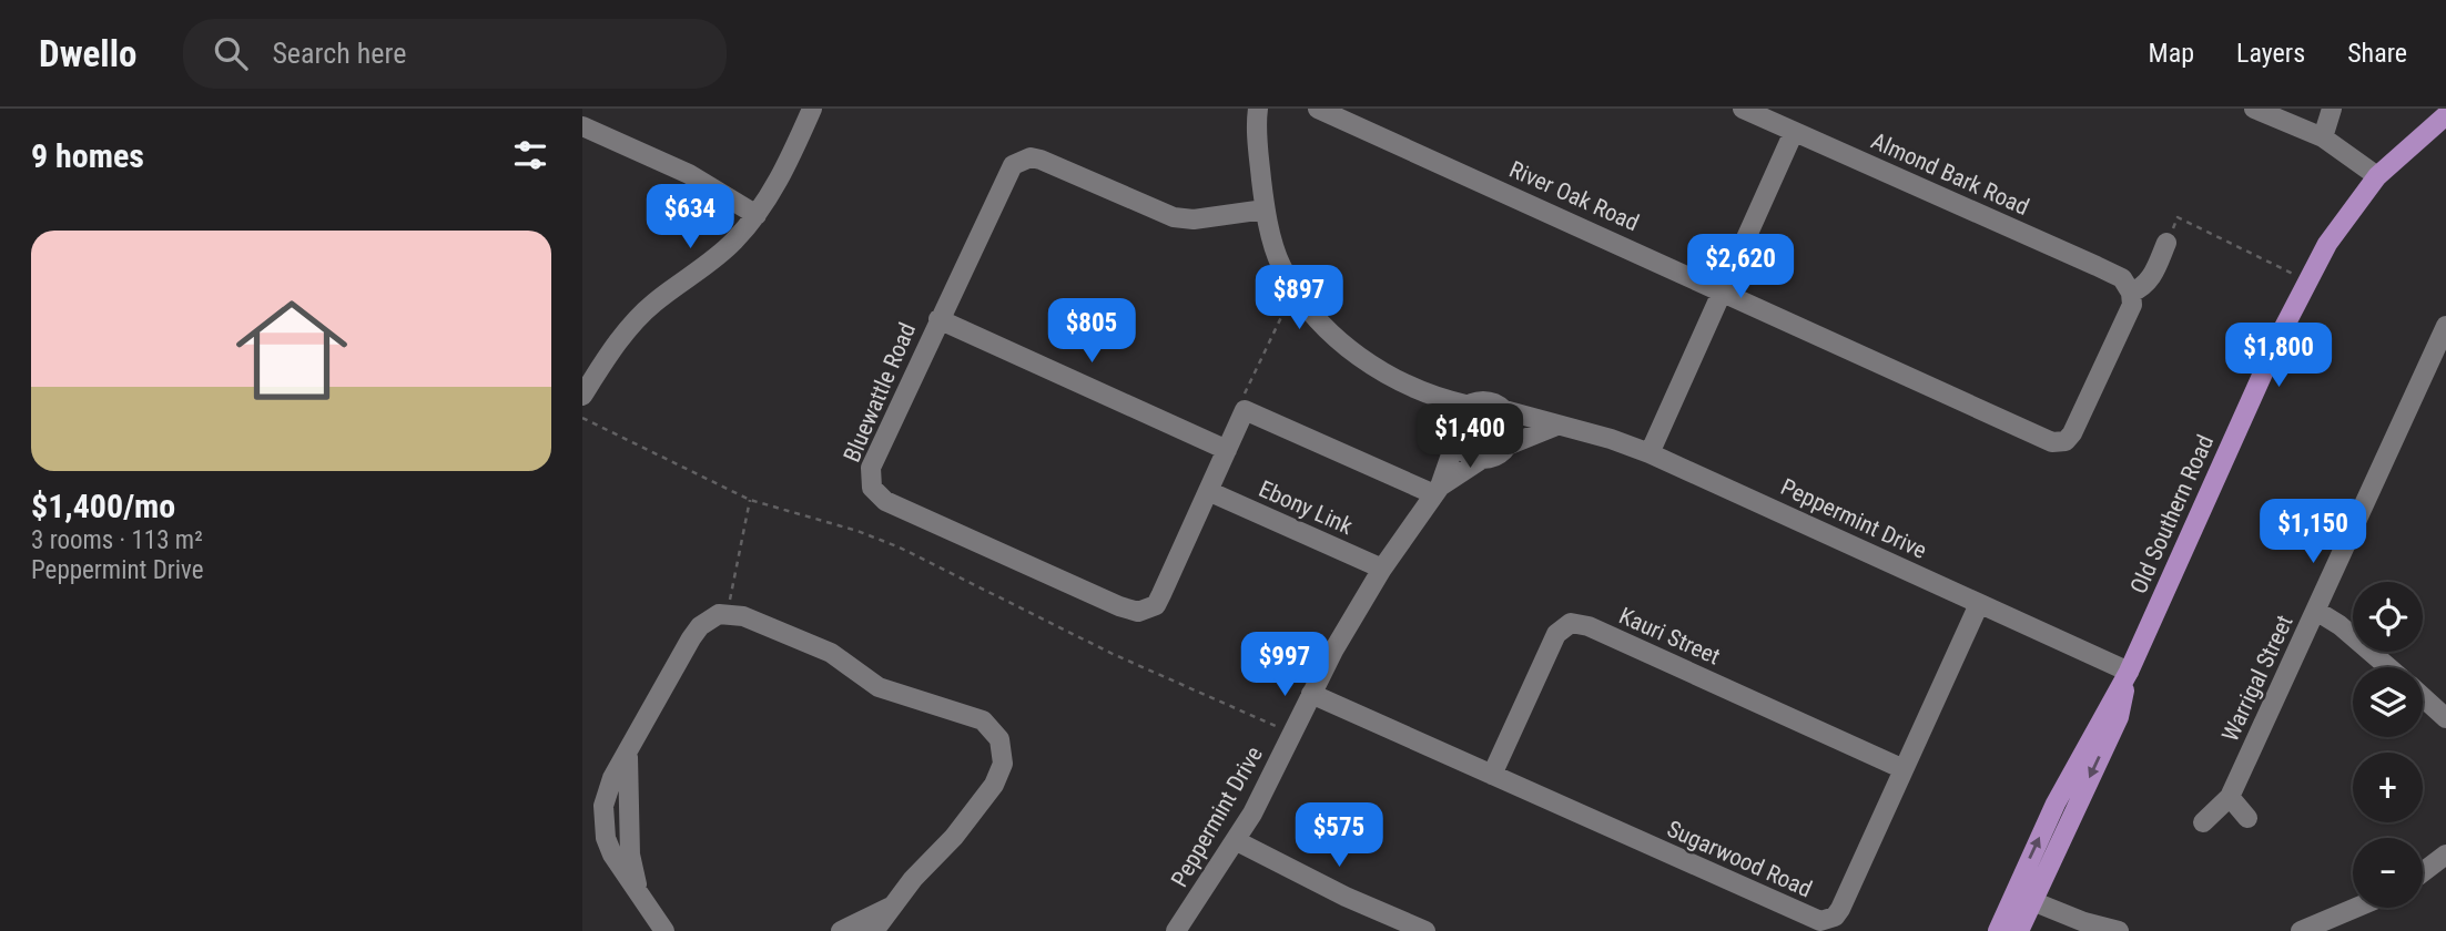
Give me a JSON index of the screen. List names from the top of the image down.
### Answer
{
  "streets": {
    "main road": ["Old Southern Road"],
    "street": [
      "Almond Bark Road",
      "River Oak Road",
      "Bluewattle Road",
      "Ebony Link",
      "Peppermint Drive",
      "Kauri Street",
      "Warrigal Street",
      "Sugarwood Road"
    ]
  },
  "crossings": [
    ["Almond Bark Road", "River Oak Road"],
    ["Bluewattle Road", "Ebony Link"],
    ["Bluewattle Road", "Peppermint Drive"],
    ["Ebony Link", "Peppermint Drive"],
    ["Old Southern Road", "Peppermint Drive"],
    ["Peppermint Drive", "Sugarwood Road"],
    ["Kauri Street", "Sugarwood Road"]
  ],
  "page": {
    "header": "Dwello",
    "search": "Search here",
    "nav": ["Map", "Layers", "Share"],
    "heading": "9 homes",
    "price": [
      "$634",
      "$2,620",
      "$897",
      "$805",
      "$1,800",
      "$1,400",
      "$1,150",
      "$997",
      "$575"
    ],
    "list": [
      {
        "name": "$1,400/mo",
        "note": "3 rooms · 113 m² · Peppermint Drive"
      }
    ],
    "map_buttons": ["+", "−"]
  }
}
